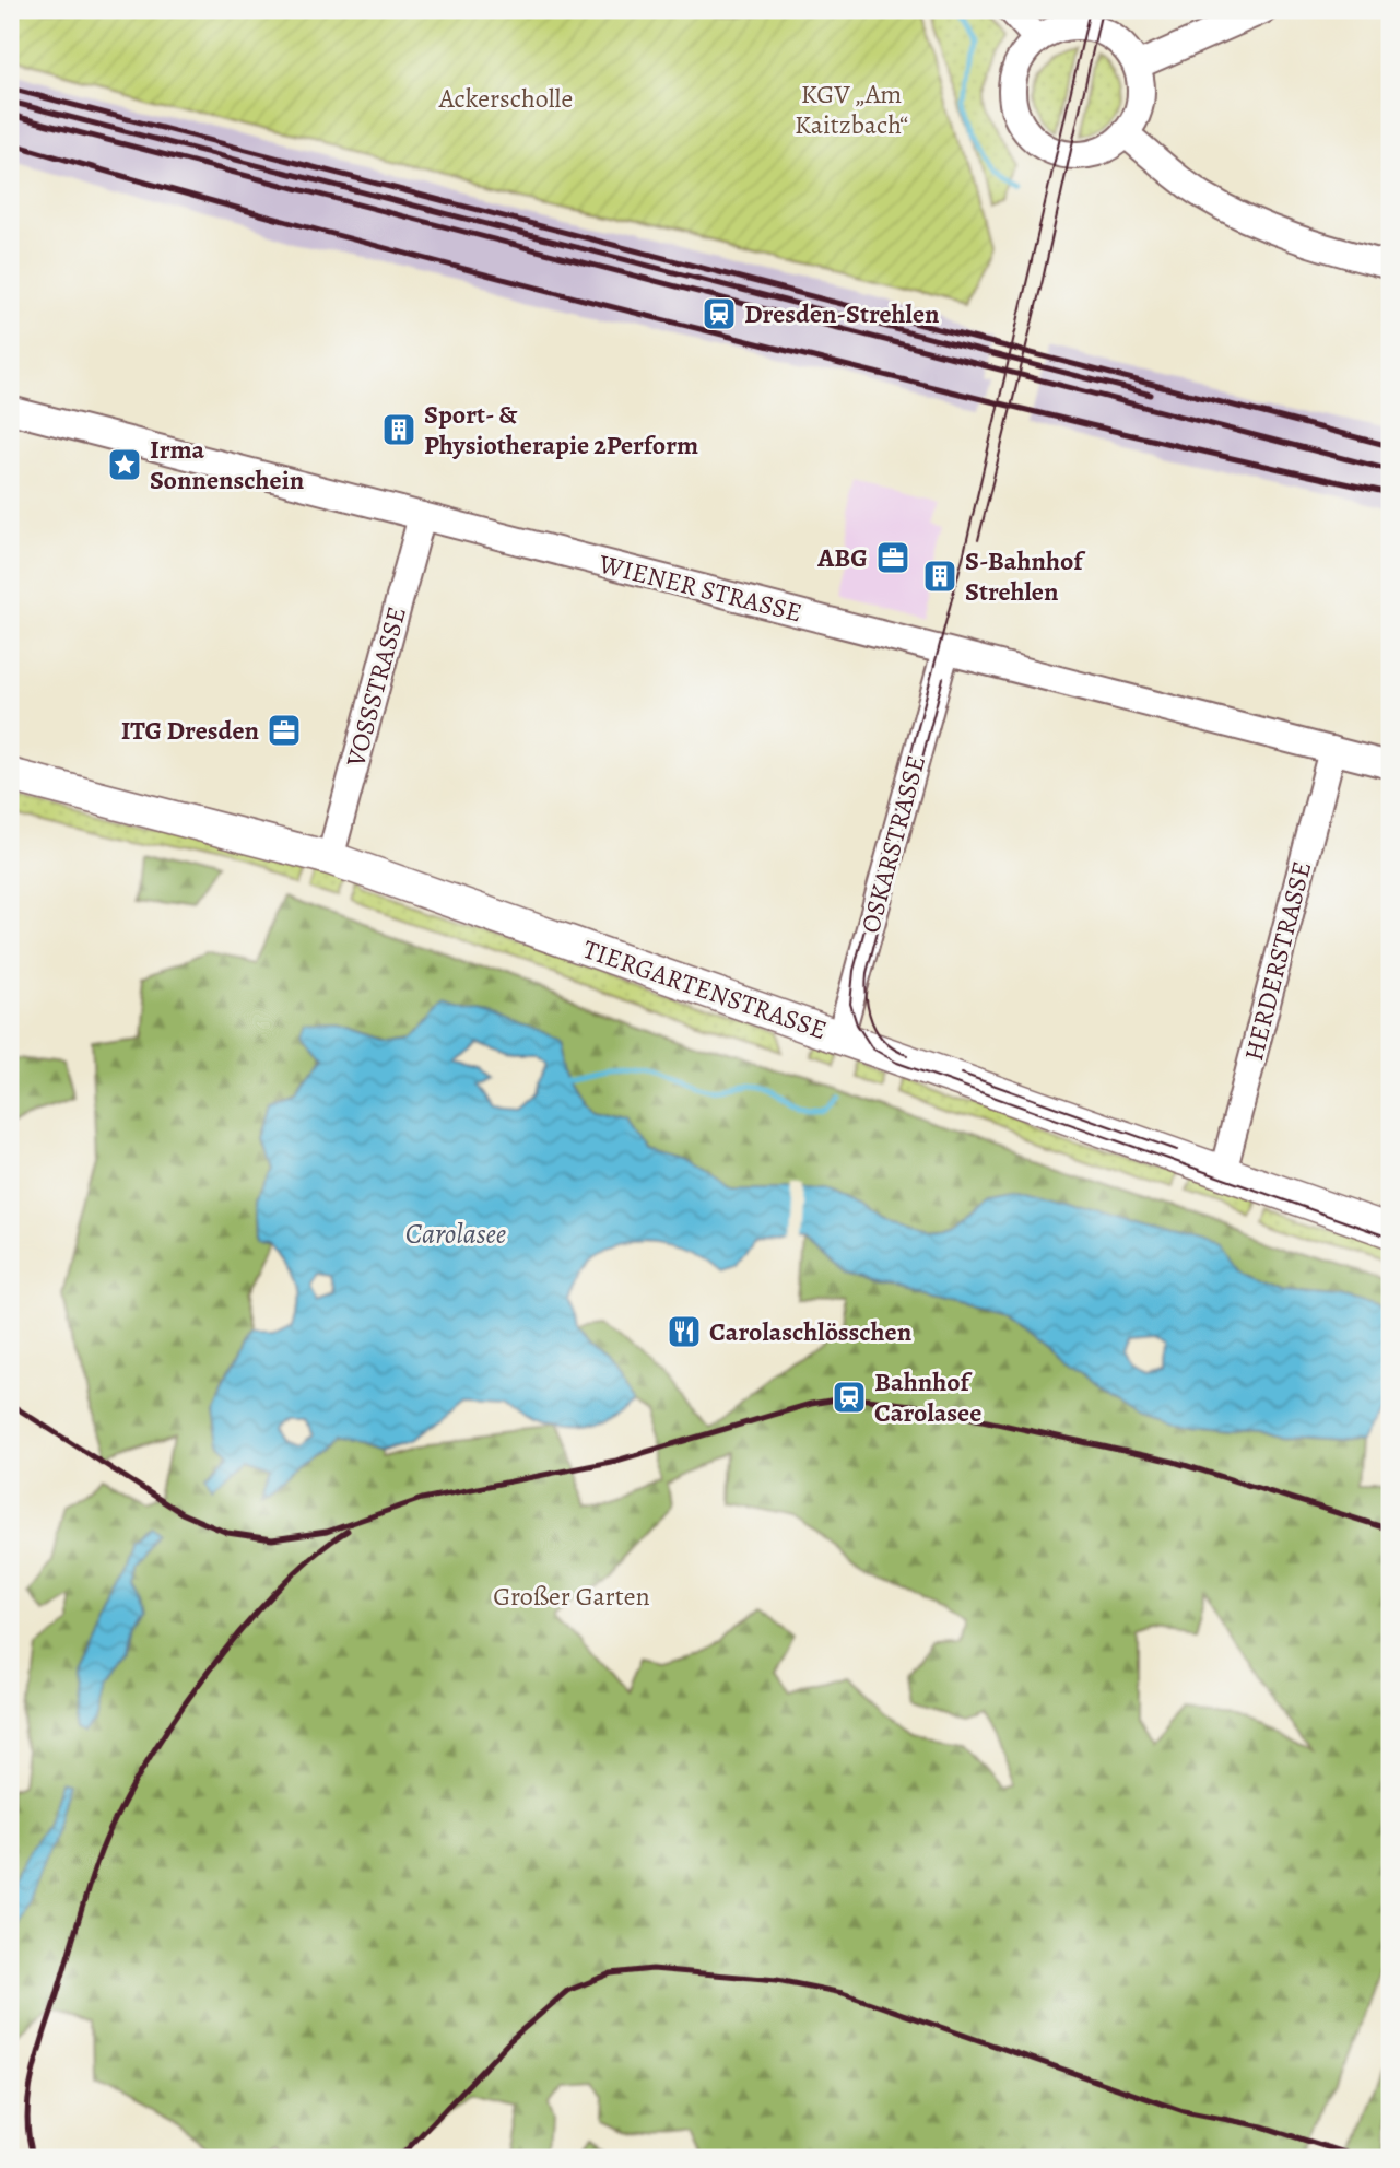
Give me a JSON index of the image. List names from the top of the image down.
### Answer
{
  "streets": {
    "main road": ["TIERGARTENSTRASSE"],
    "street": [
      "WIENER STRASSE",
      "VOSSSTRASSE",
      "OSKARSTRASSE",
      "HERDERSTRASSE"
    ]
  },
  "crossings": [
    ["WIENER STRASSE", "VOSSSTRASSE"],
    ["WIENER STRASSE", "OSKARSTRASSE"],
    ["WIENER STRASSE", "HERDERSTRASSE"],
    ["VOSSSTRASSE", "TIERGARTENSTRASSE"],
    ["OSKARSTRASSE", "TIERGARTENSTRASSE"],
    ["HERDERSTRASSE", "TIERGARTENSTRASSE"]
  ],
  "water": ["Carolasee"],
  "parks": ["KGV „Am Kaitzbach“", "Ackerscholle", "Großer Garten"],
  "places": {
    "station": ["Dresden-Strehlen", "Bahnhof Carolasee"],
    "building": ["Sport- & Physiotherapie 2Perform", "S-Bahnhof Strehlen"],
    "place": ["Irma Sonnenschein"],
    "office": ["ABG", "ITG Dresden"],
    "restaurant": ["Carolaschlösschen"]
  }
}
